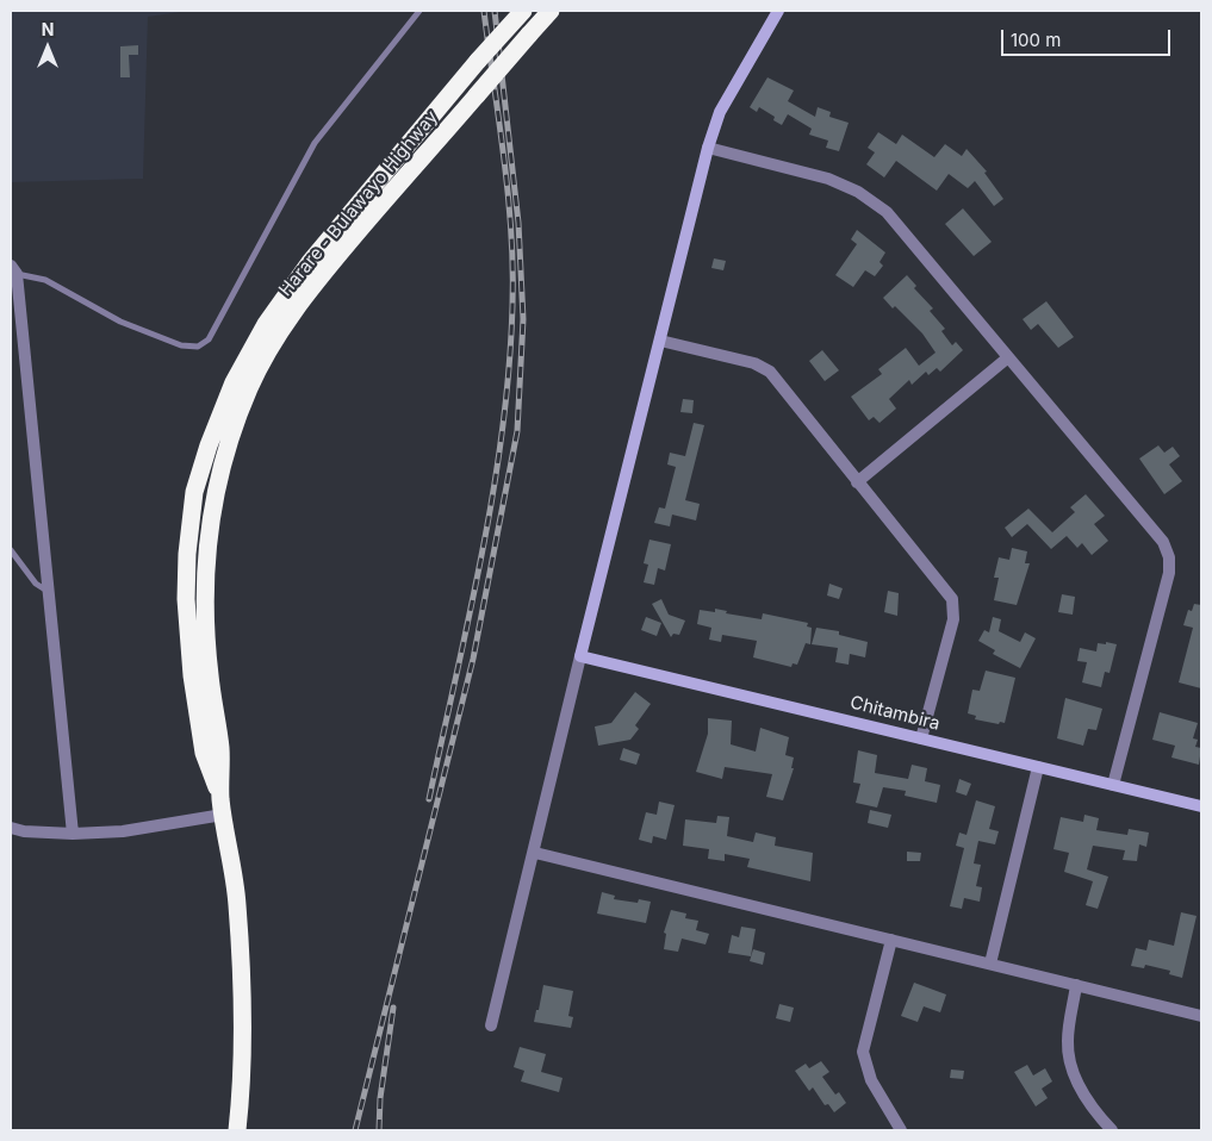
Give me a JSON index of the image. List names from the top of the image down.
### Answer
{
  "streets": {
    "highway": ["Harare - Bulawayo Highway"],
    "street": ["Chitambira"]
  },
  "scale_bar": "100 m",
  "north": "top"
}
